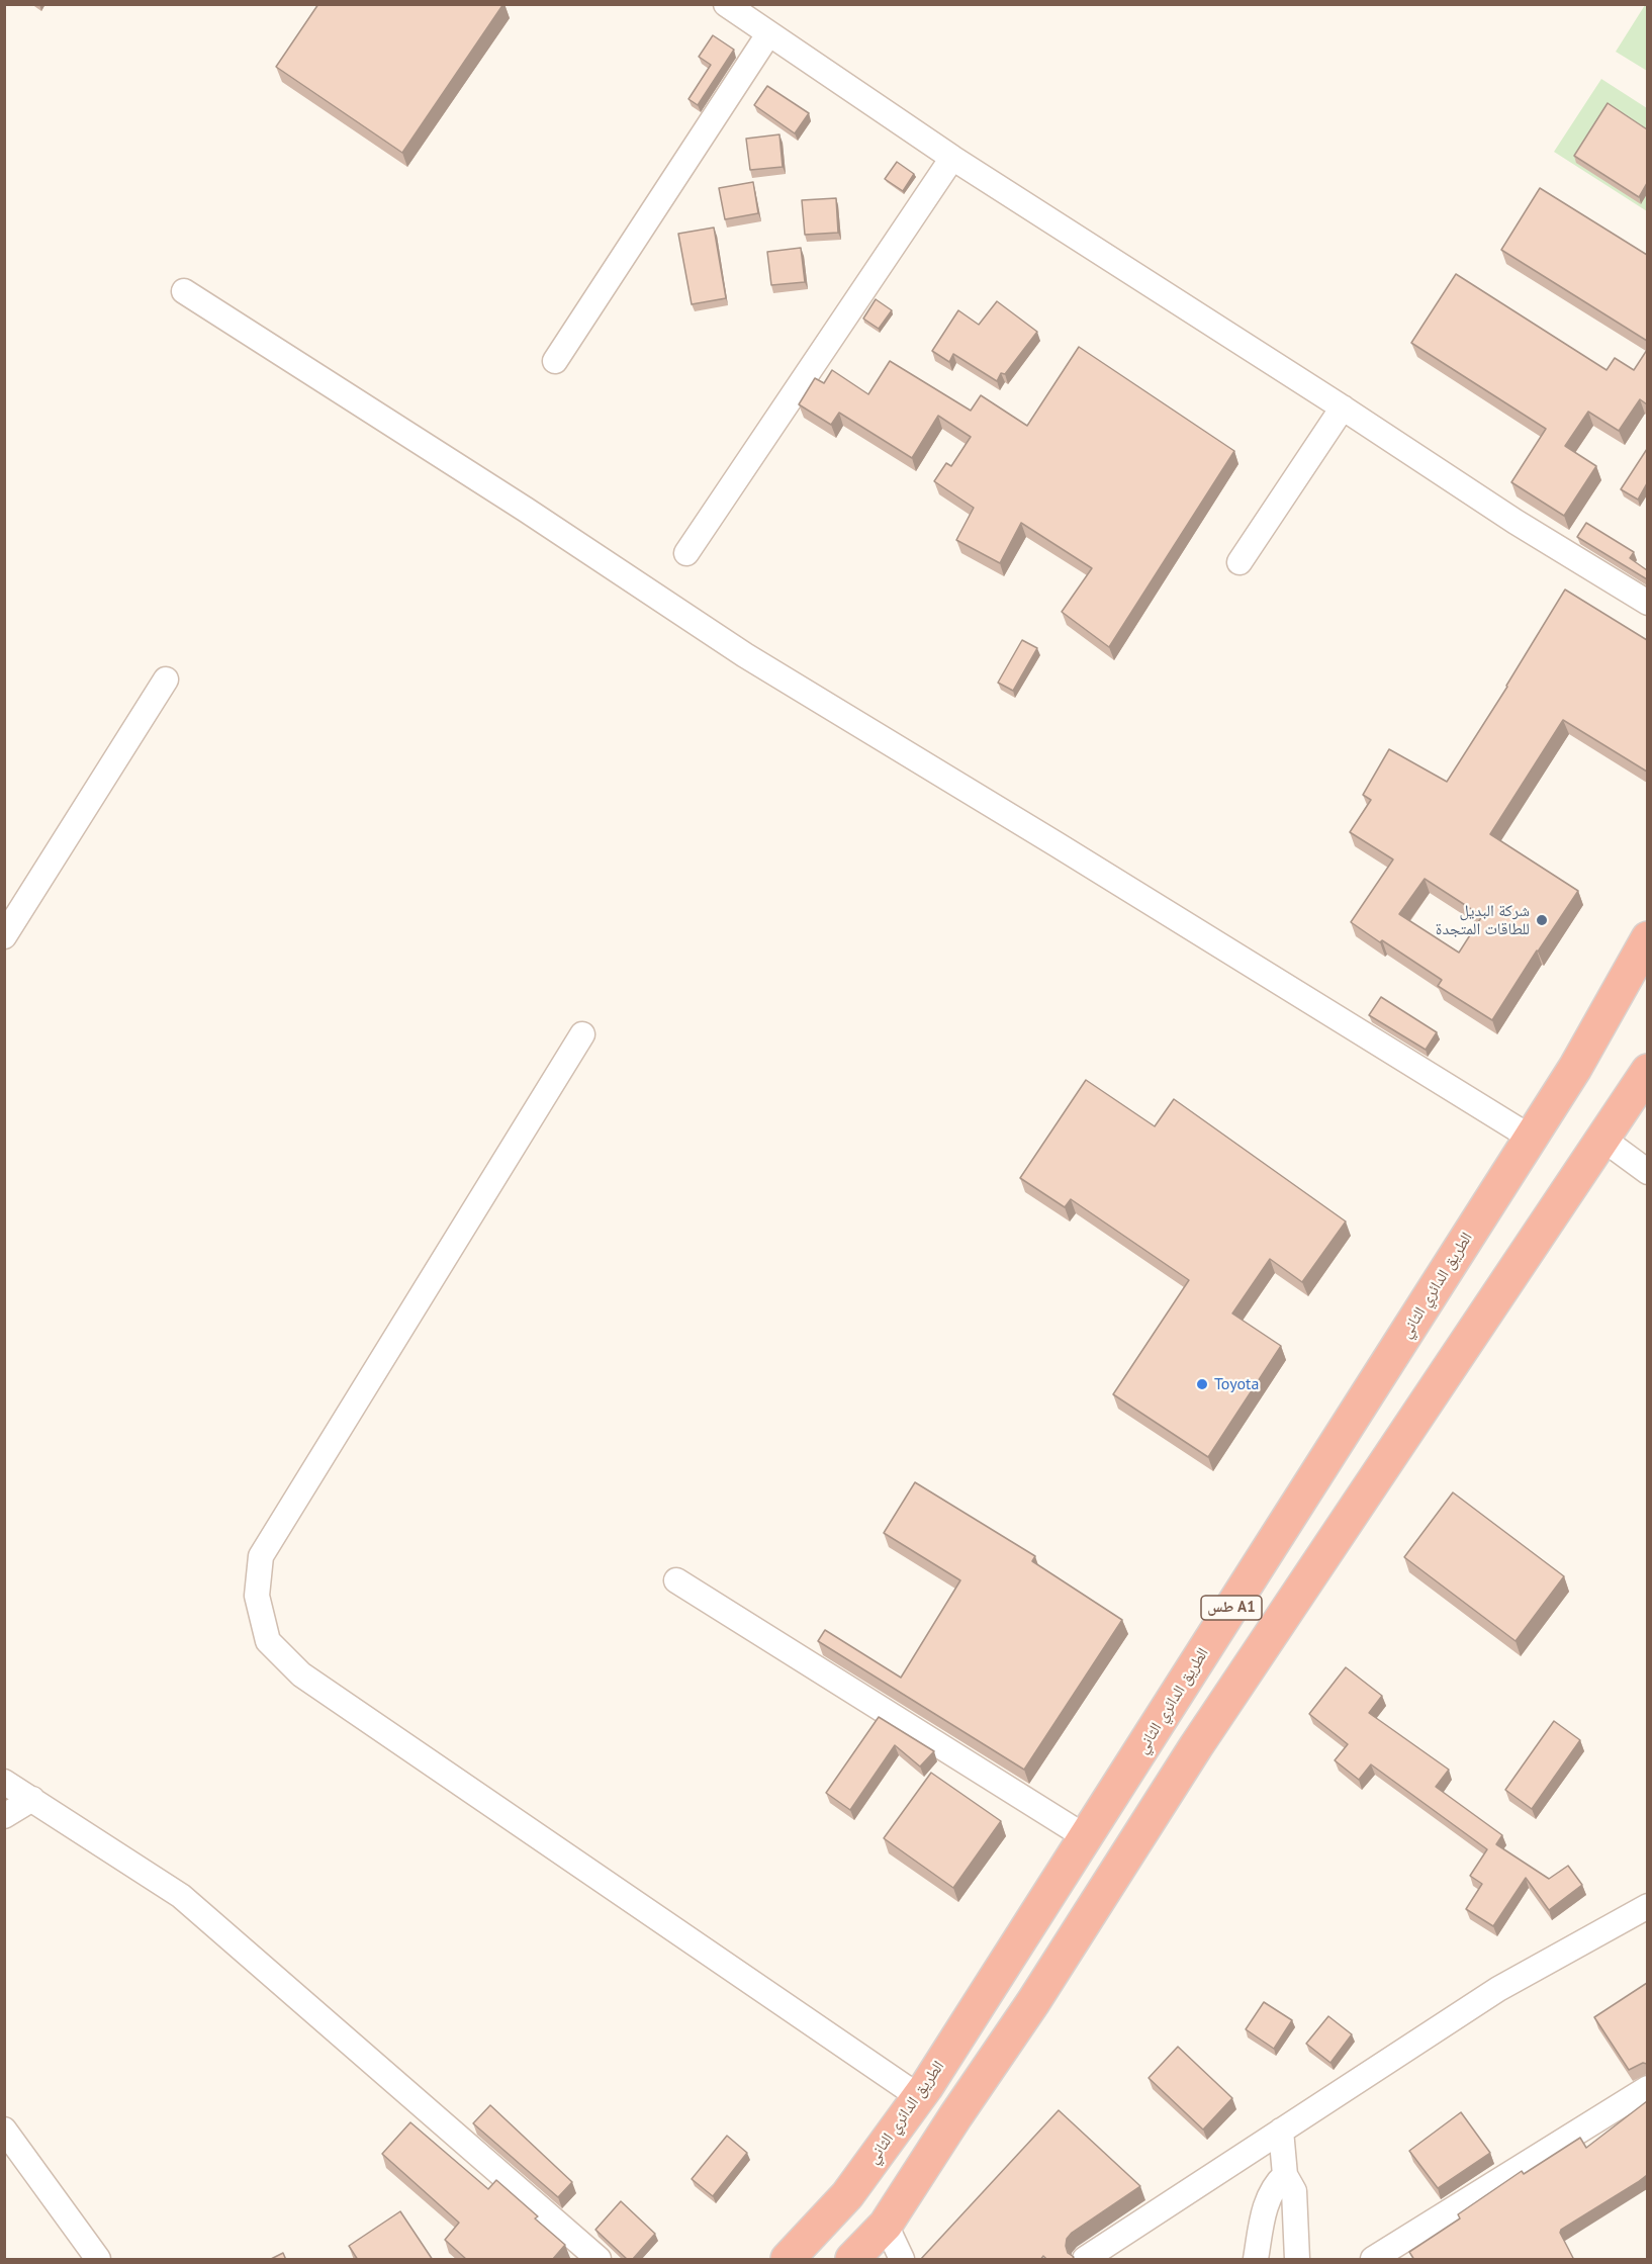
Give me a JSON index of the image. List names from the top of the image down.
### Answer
{
  "streets": {
    "highway": ["الطريق الدائري الثاني", "طس A1"]
  },
  "places": ["شركة البديل للطاقات المتجدة", "Toyota"]
}
